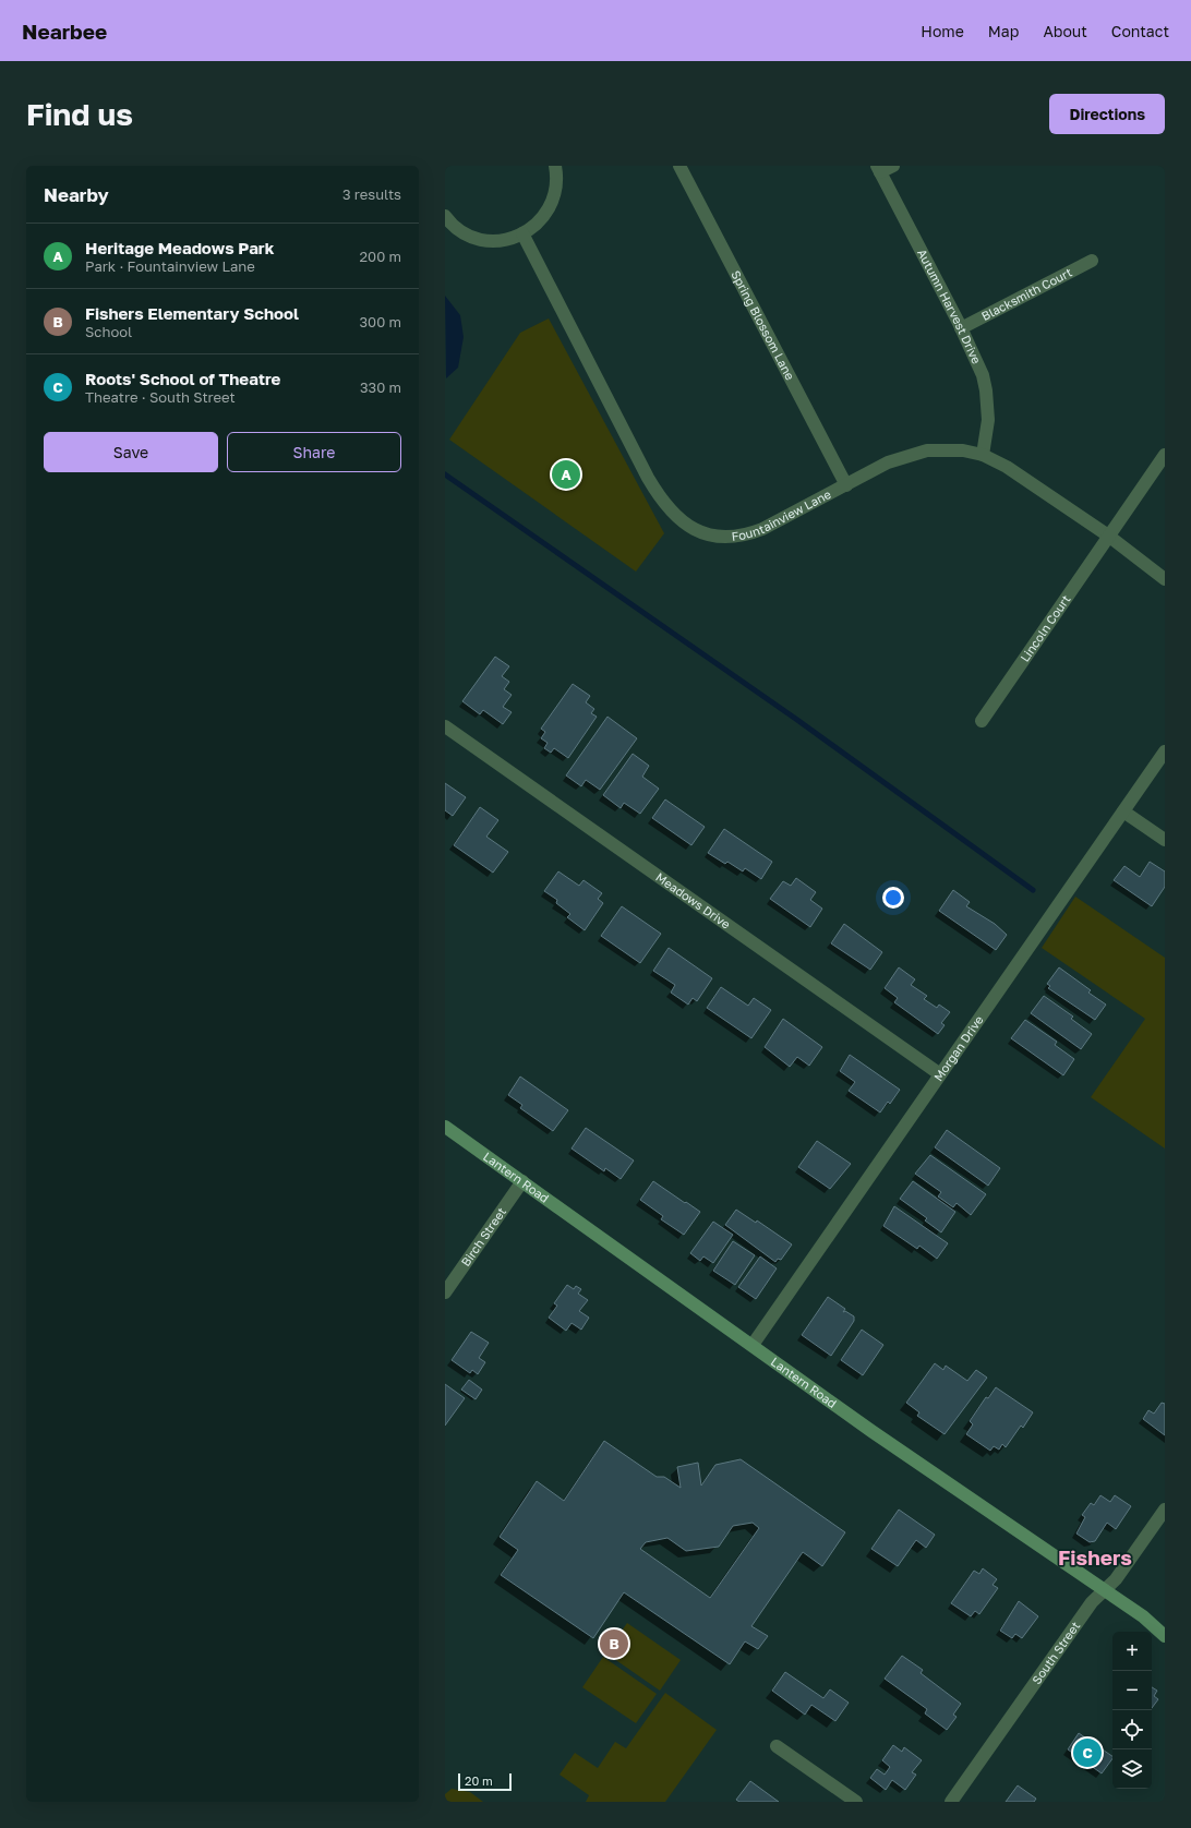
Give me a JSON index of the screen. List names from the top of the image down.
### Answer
{
  "streets": {
    "street": [
      "Blacksmith Court",
      "Autumn Harvest Drive",
      "Spring Blossom Lane",
      "Fountainview Lane",
      "Lincoln Court",
      "Meadows Drive",
      "Morgan Drive",
      "Lantern Road",
      "Birch Street",
      "South Street"
    ]
  },
  "crossings": [
    ["Blacksmith Court", "Autumn Harvest Drive"],
    ["Autumn Harvest Drive", "Fountainview Lane"],
    ["Spring Blossom Lane", "Fountainview Lane"],
    ["Fountainview Lane", "Lincoln Court"],
    ["Meadows Drive", "Morgan Drive"],
    ["Morgan Drive", "Lantern Road"],
    ["Lantern Road", "Birch Street"],
    ["Lantern Road", "South Street"]
  ],
  "districts": ["Fishers"],
  "scale_bar": "20 m",
  "page": {
    "header": "Nearbee",
    "nav": [
      "Home",
      "Map",
      "About",
      "Contact"
    ],
    "buttons": [
      "Directions",
      ["Save", "Share"]
    ],
    "title": "Find us",
    "heading": ["Nearby", "3 results"],
    "list": [
      {
        "mark": "A",
        "name": "Heritage Meadows Park",
        "note": "Park · Fountainview Lane",
        "value": "200 m"
      },
      {
        "mark": "B",
        "name": "Fishers Elementary School",
        "note": "School",
        "value": "300 m"
      },
      {
        "mark": "C",
        "name": "Roots' School of Theatre",
        "note": "Theatre · South Street",
        "value": "330 m"
      }
    ],
    "pins": ["A", "B", "C"],
    "map_buttons": ["+", "−"],
    "scale": "20 m"
  }
}
